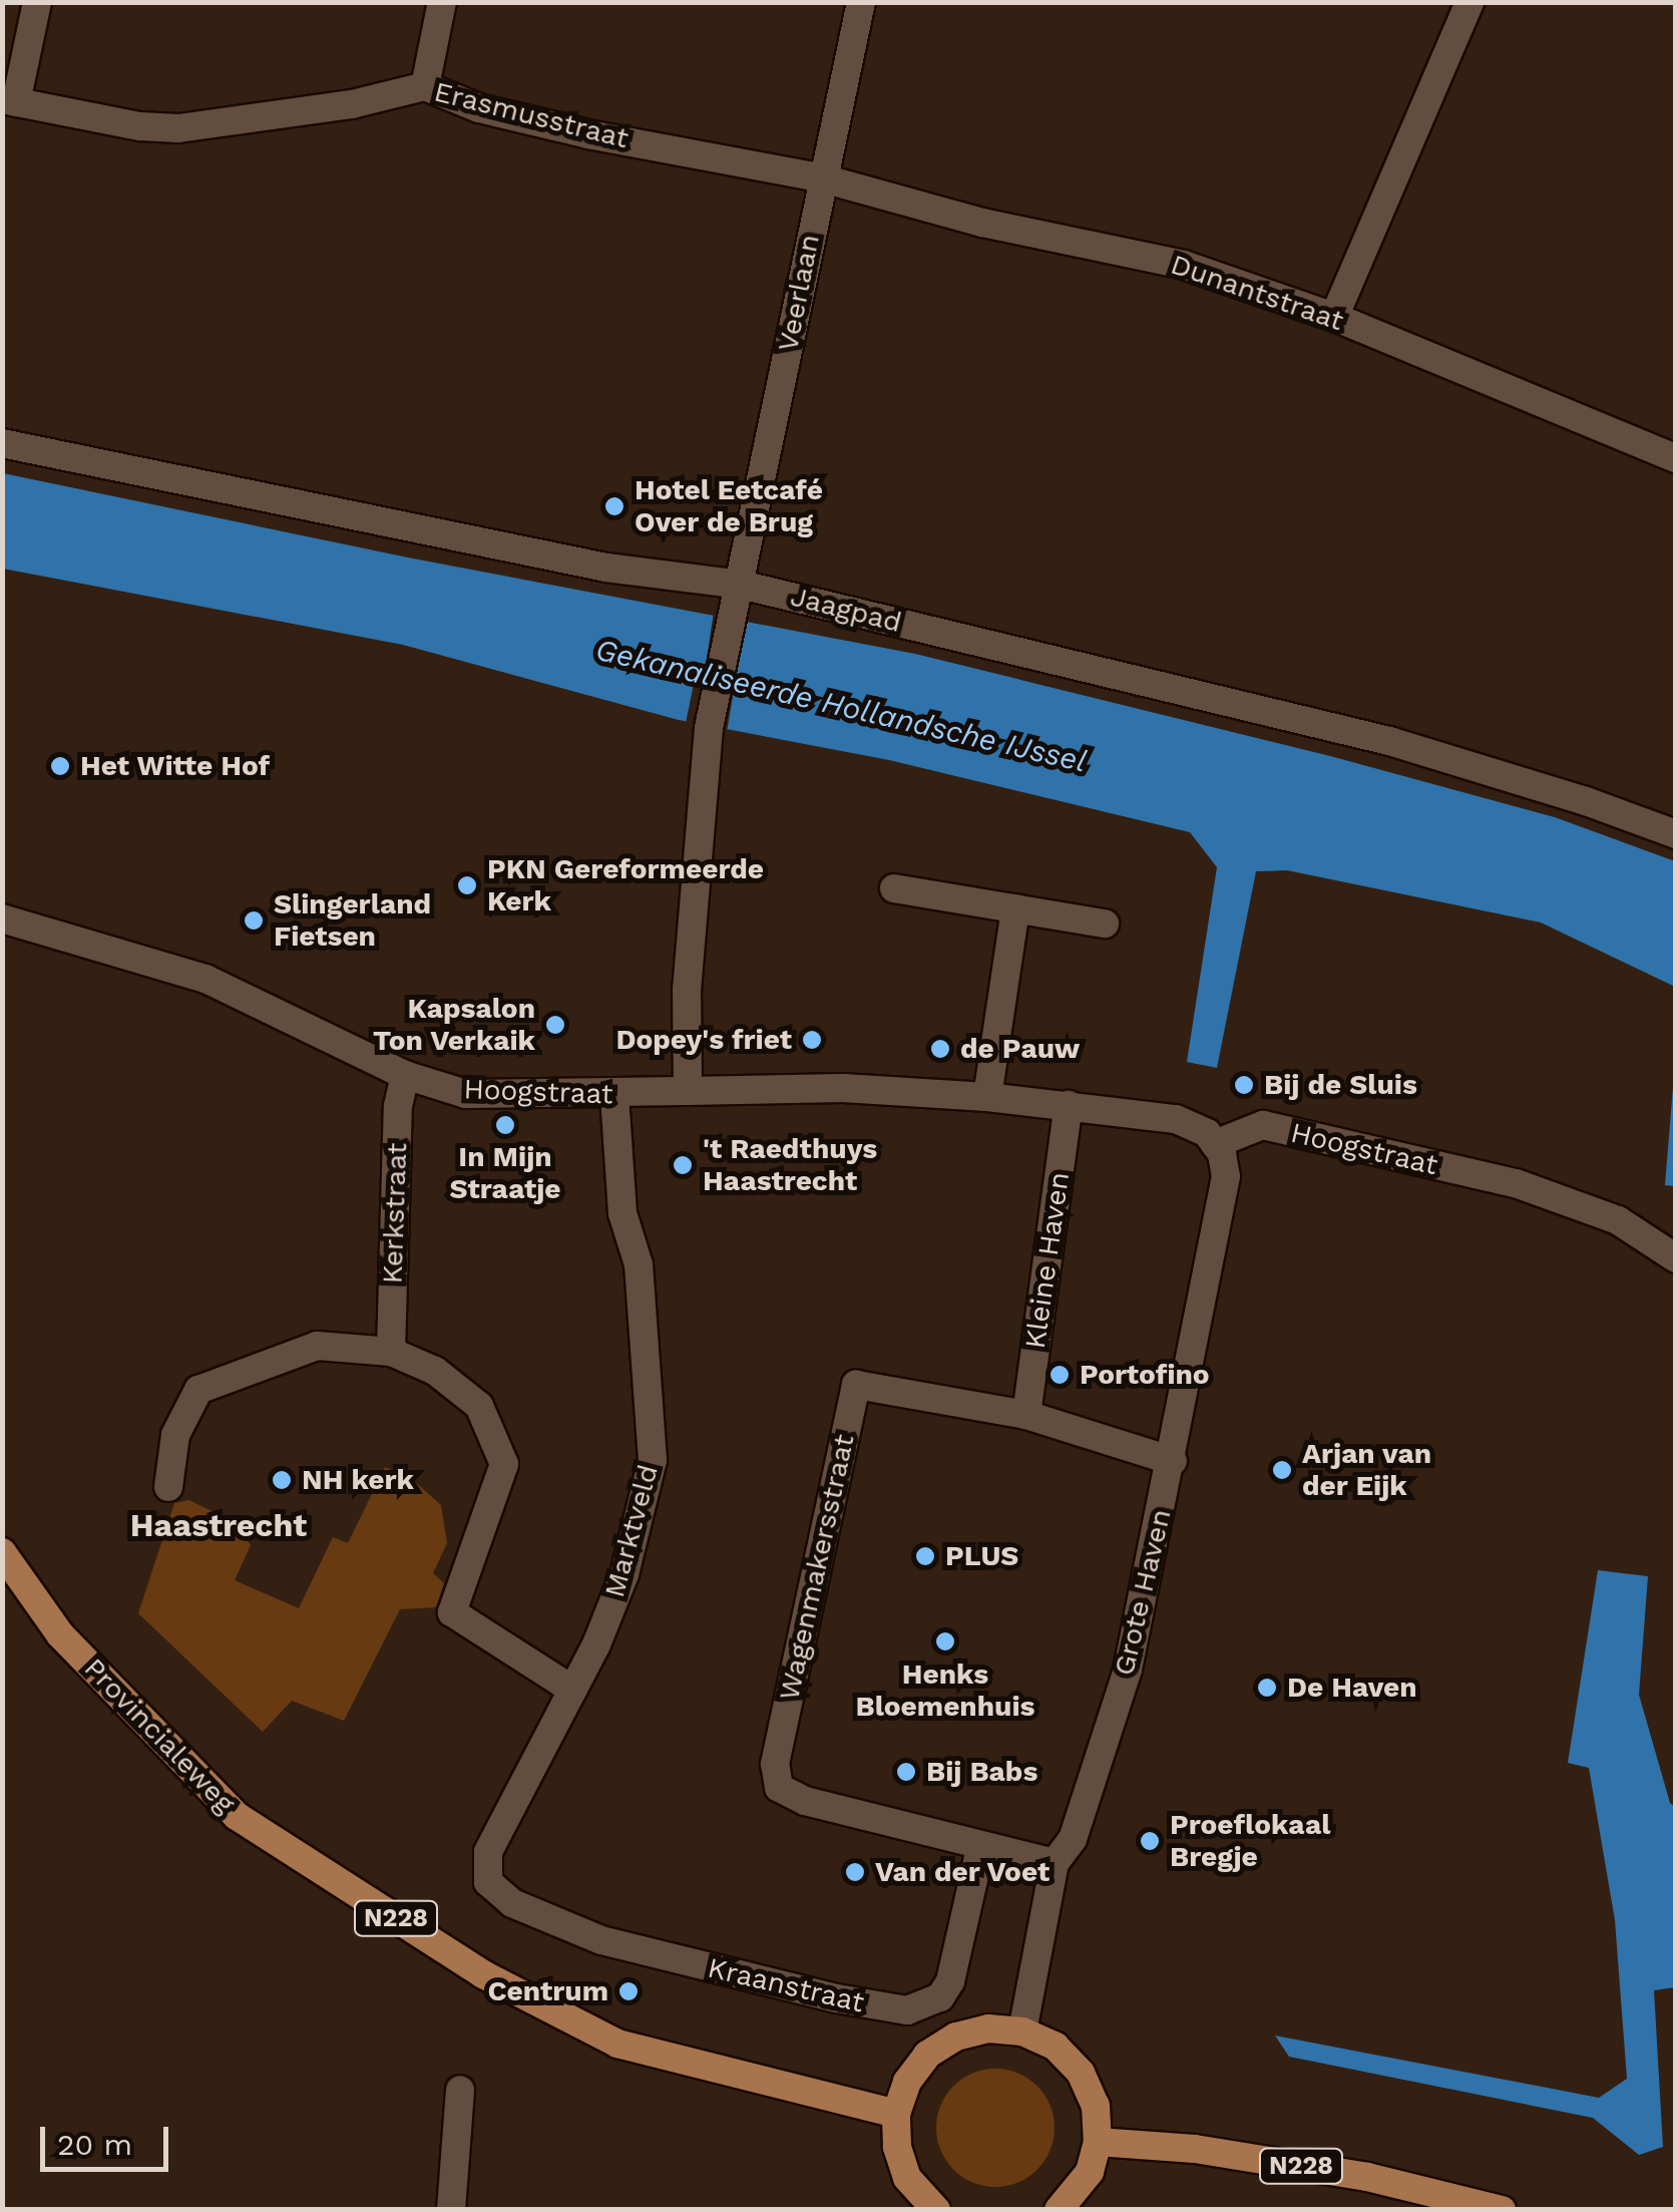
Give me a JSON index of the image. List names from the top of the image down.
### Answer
{
  "streets": {
    "main road": ["Provincialeweg", "N228"],
    "street": [
      "Erasmusstraat",
      "Veerlaan",
      "Dunantstraat",
      "Jaagpad",
      "Hoogstraat",
      "Kerkstraat",
      "Kleine Haven",
      "Marktveld",
      "Wagenmakersstraat",
      "Grote Haven",
      "Kraanstraat"
    ]
  },
  "crossings": [
    ["Erasmusstraat", "Veerlaan"],
    ["Erasmusstraat", "Dunantstraat"],
    ["Veerlaan", "Dunantstraat"],
    ["Veerlaan", "Jaagpad"],
    ["Veerlaan", "Hoogstraat"],
    ["Hoogstraat", "Kerkstraat"],
    ["Hoogstraat", "Kleine Haven"],
    ["Hoogstraat", "Marktveld"],
    ["Hoogstraat", "Grote Haven"],
    ["Kleine Haven", "Wagenmakersstraat"],
    ["Marktveld", "Kraanstraat"],
    ["Wagenmakersstraat", "Grote Haven"],
    ["Wagenmakersstraat", "Kraanstraat"]
  ],
  "districts": ["Haastrecht"],
  "water": ["Gekanaliseerde Hollandsche IJssel"],
  "places": [
    "Hotel Eetcafé Over de Brug",
    "Het Witte Hof",
    "PKN Gereformeerde Kerk",
    "Slingerland Fietsen",
    "Kapsalon Ton Verkaik",
    "Dopey's friet",
    "de Pauw",
    "Bij de Sluis",
    "In Mijn Straatje",
    "'t Raedthuys Haastrecht",
    "Portofino",
    "Arjan van der Eijk",
    "NH kerk",
    "PLUS",
    "Henks Bloemenhuis",
    "De Haven",
    "Bij Babs",
    "Proeflokaal Bregje",
    "Van der Voet",
    "Centrum"
  ],
  "scale_bar": "20 m"
}
